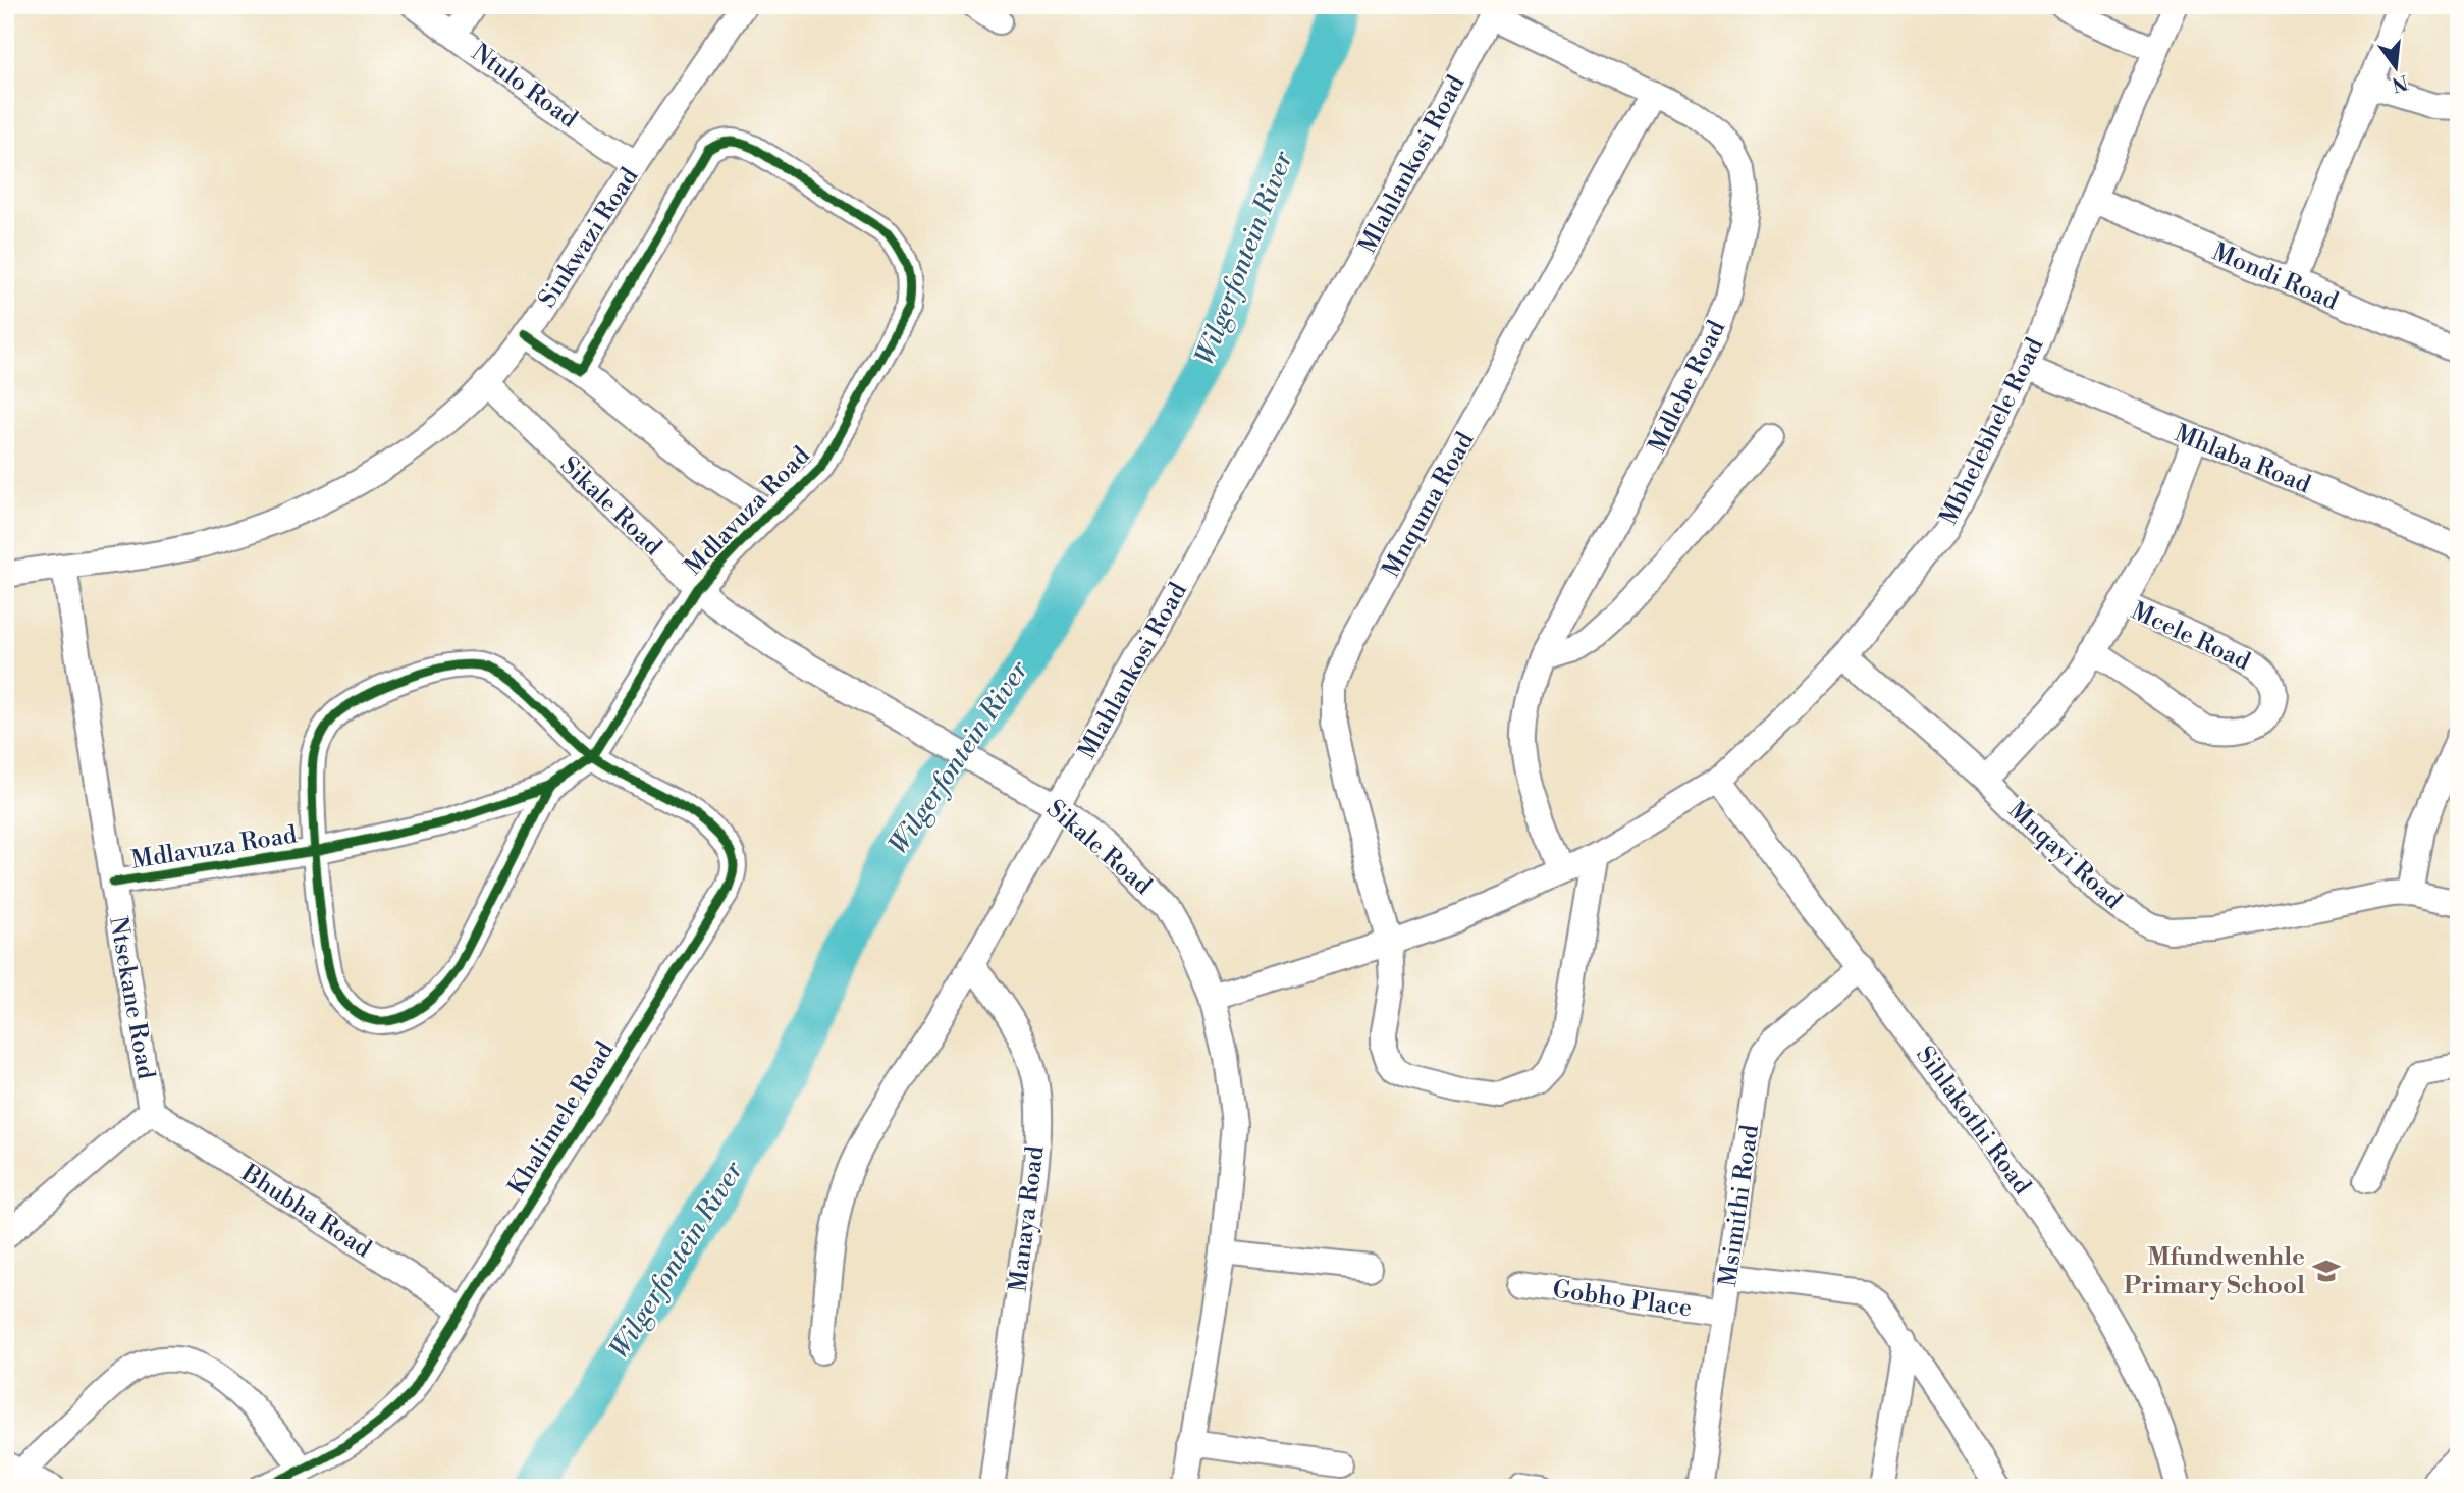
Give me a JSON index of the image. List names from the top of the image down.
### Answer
{
  "streets": {
    "street": [
      "Ntulo Road",
      "Mlahlankosi Road",
      "Sinkwazi Road",
      "Mondi Road",
      "Mdlebe Road",
      "Mbhelebhele Road",
      "Mhlaba Road",
      "Mnquma Road",
      "Sikale Road",
      "Mdlavuza Road",
      "Mcele Road",
      "Mnqayi Road",
      "Ntsekane Road",
      "Khalimele Road",
      "Sihlakothi Road",
      "Msimithi Road",
      "Bhubha Road",
      "Manaya Road",
      "Gobho Place"
    ]
  },
  "crossings": [
    ["Ntulo Road", "Sinkwazi Road"],
    ["Mlahlankosi Road", "Mdlebe Road"],
    ["Mlahlankosi Road", "Sikale Road"],
    ["Mlahlankosi Road", "Manaya Road"],
    ["Sinkwazi Road", "Sikale Road"],
    ["Sinkwazi Road", "Ntsekane Road"],
    ["Mondi Road", "Mbhelebhele Road"],
    ["Mdlebe Road", "Mbhelebhele Road"],
    ["Mdlebe Road", "Mnquma Road"],
    ["Mbhelebhele Road", "Mhlaba Road"],
    ["Mbhelebhele Road", "Mnquma Road"],
    ["Mbhelebhele Road", "Sikale Road"],
    ["Mbhelebhele Road", "Mnqayi Road"],
    ["Mbhelebhele Road", "Sihlakothi Road"],
    ["Mhlaba Road", "Mcele Road"],
    ["Sikale Road", "Mdlavuza Road"],
    ["Mdlavuza Road", "Ntsekane Road"],
    ["Mdlavuza Road", "Khalimele Road"],
    ["Mcele Road", "Mnqayi Road"],
    ["Ntsekane Road", "Bhubha Road"],
    ["Khalimele Road", "Bhubha Road"],
    ["Sihlakothi Road", "Msimithi Road"],
    ["Msimithi Road", "Gobho Place"]
  ],
  "water": ["Wilgerfontein River"],
  "places": {
    "school or university": ["Mfundwenhle Primary School"]
  },
  "north": "bottom"
}
